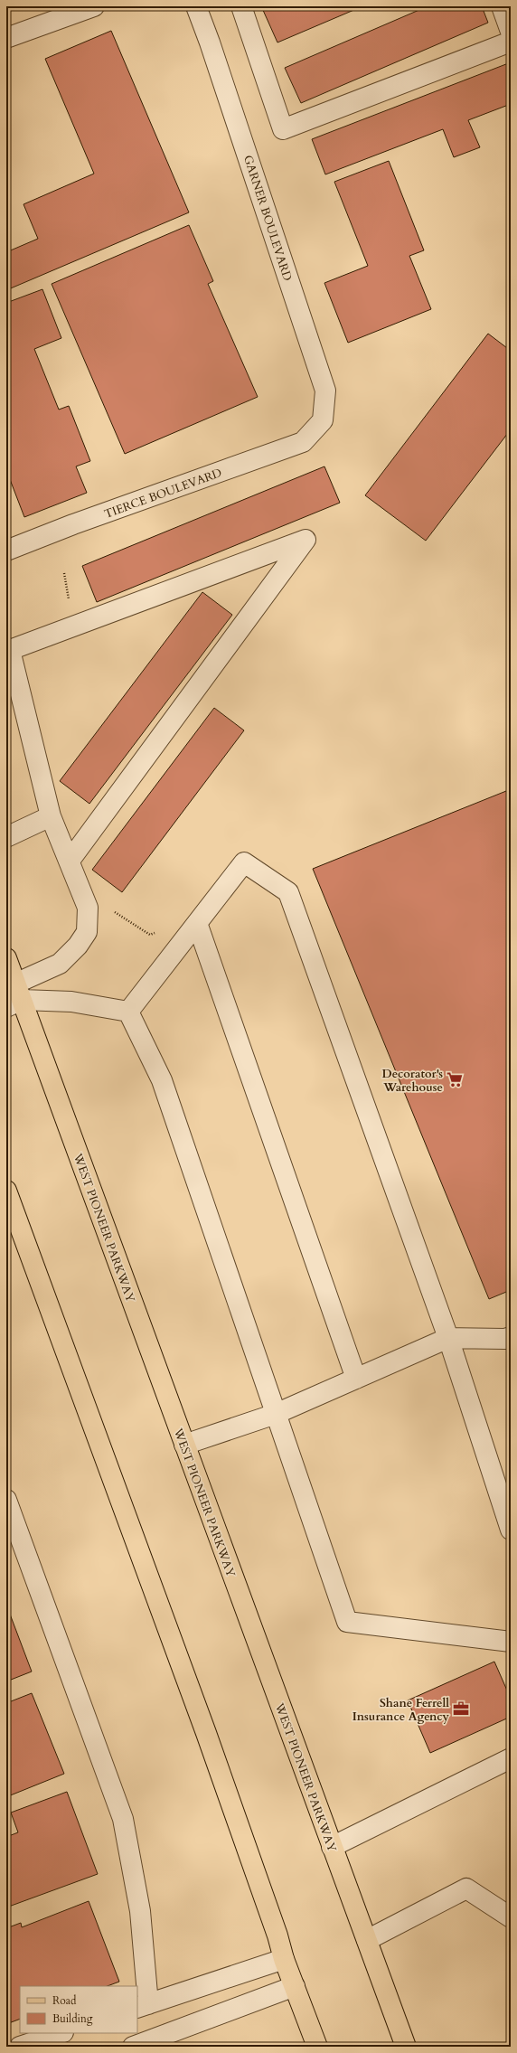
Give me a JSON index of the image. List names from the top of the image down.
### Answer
{
  "streets": {
    "main road": ["WEST PIONEER PARKWAY"],
    "street": ["GARNER BOULEVARD", "TIERCE BOULEVARD"]
  },
  "crossings": [
    ["GARNER BOULEVARD", "TIERCE BOULEVARD"]
  ],
  "places": {
    "supermarket": ["Decorator's Warehouse"],
    "office": ["Shane Ferrell Insurance Agency"]
  },
  "legend": ["Road", "Building"]
}
